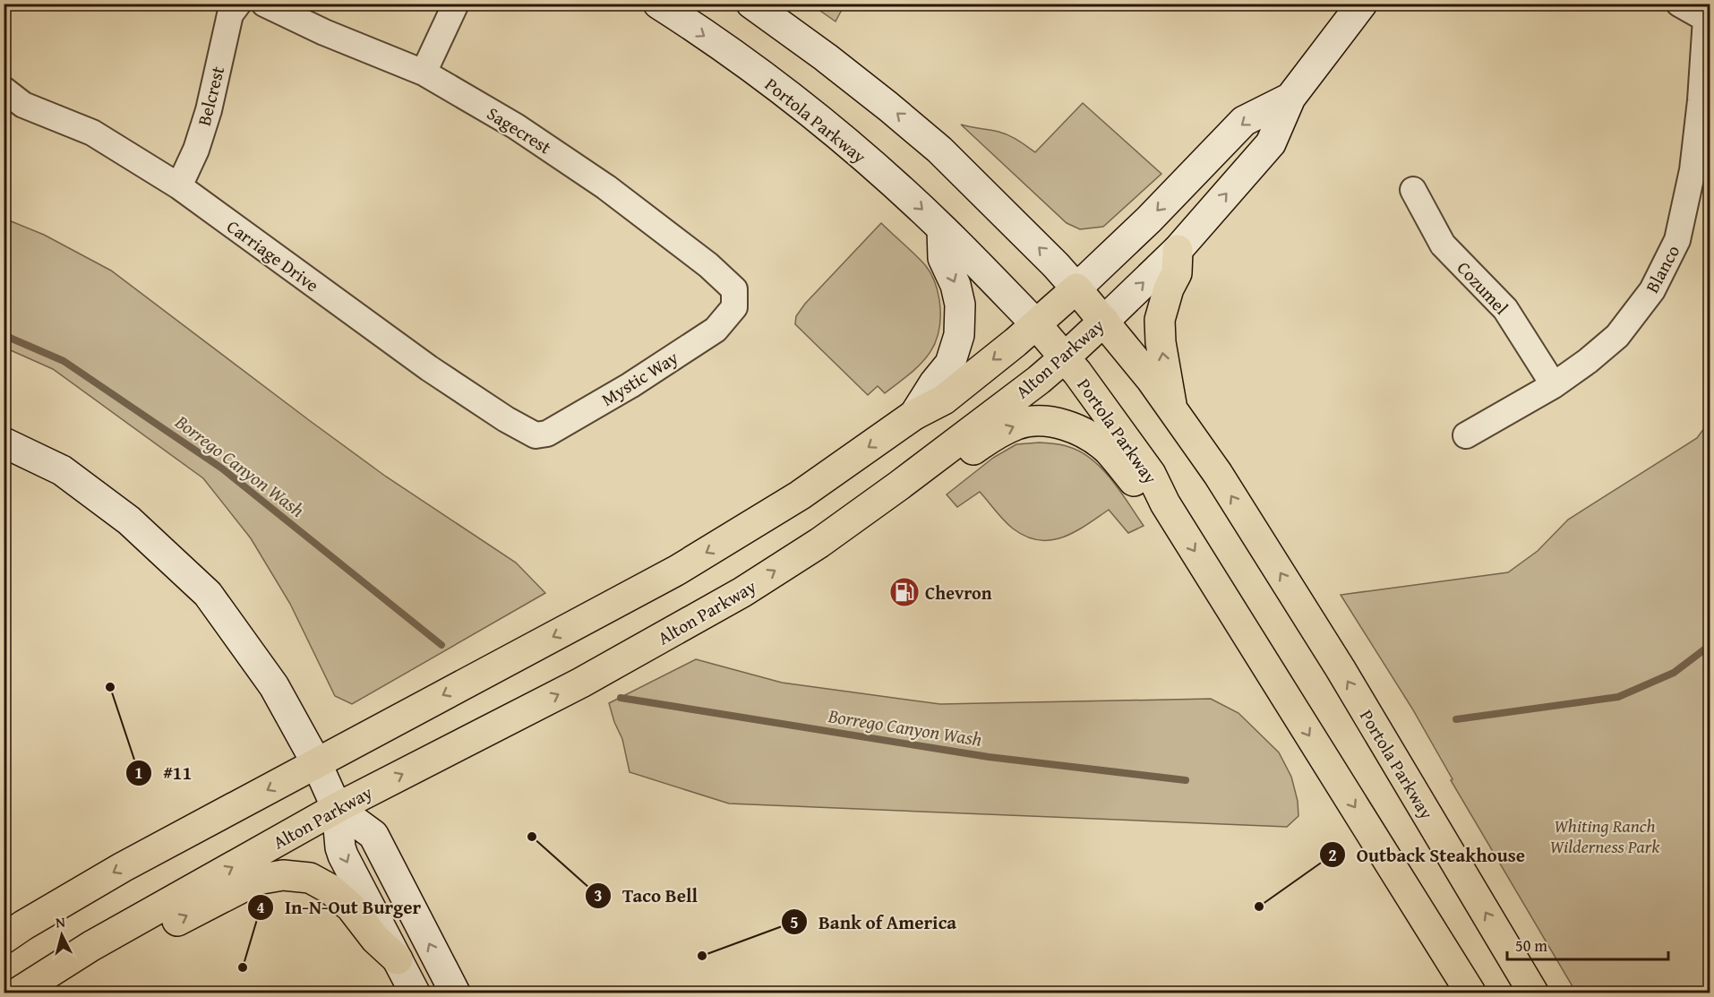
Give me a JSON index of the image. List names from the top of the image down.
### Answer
{
  "streets": {
    "main road": ["Portola Parkway", "Alton Parkway"],
    "street": [
      "Belcrest",
      "Sagecrest",
      "Carriage Drive",
      "Blanco",
      "Cozumel",
      "Mystic Way"
    ]
  },
  "crossings": [
    ["Belcrest", "Carriage Drive"],
    ["Portola Parkway", "Alton Parkway"],
    ["Sagecrest", "Mystic Way"],
    ["Carriage Drive", "Mystic Way"],
    ["Blanco", "Cozumel"]
  ],
  "water": ["Borrego Canyon Wash"],
  "parks": ["Whiting Ranch Wilderness Park"],
  "places": {
    "fuel station": ["Chevron"],
    "other": [
      "#11",
      "Taco Bell",
      "Outback Steakhouse",
      "Bank of America",
      "In-N-Out Burger"
    ]
  },
  "scale_bar": "50 m",
  "north": "top"
}
